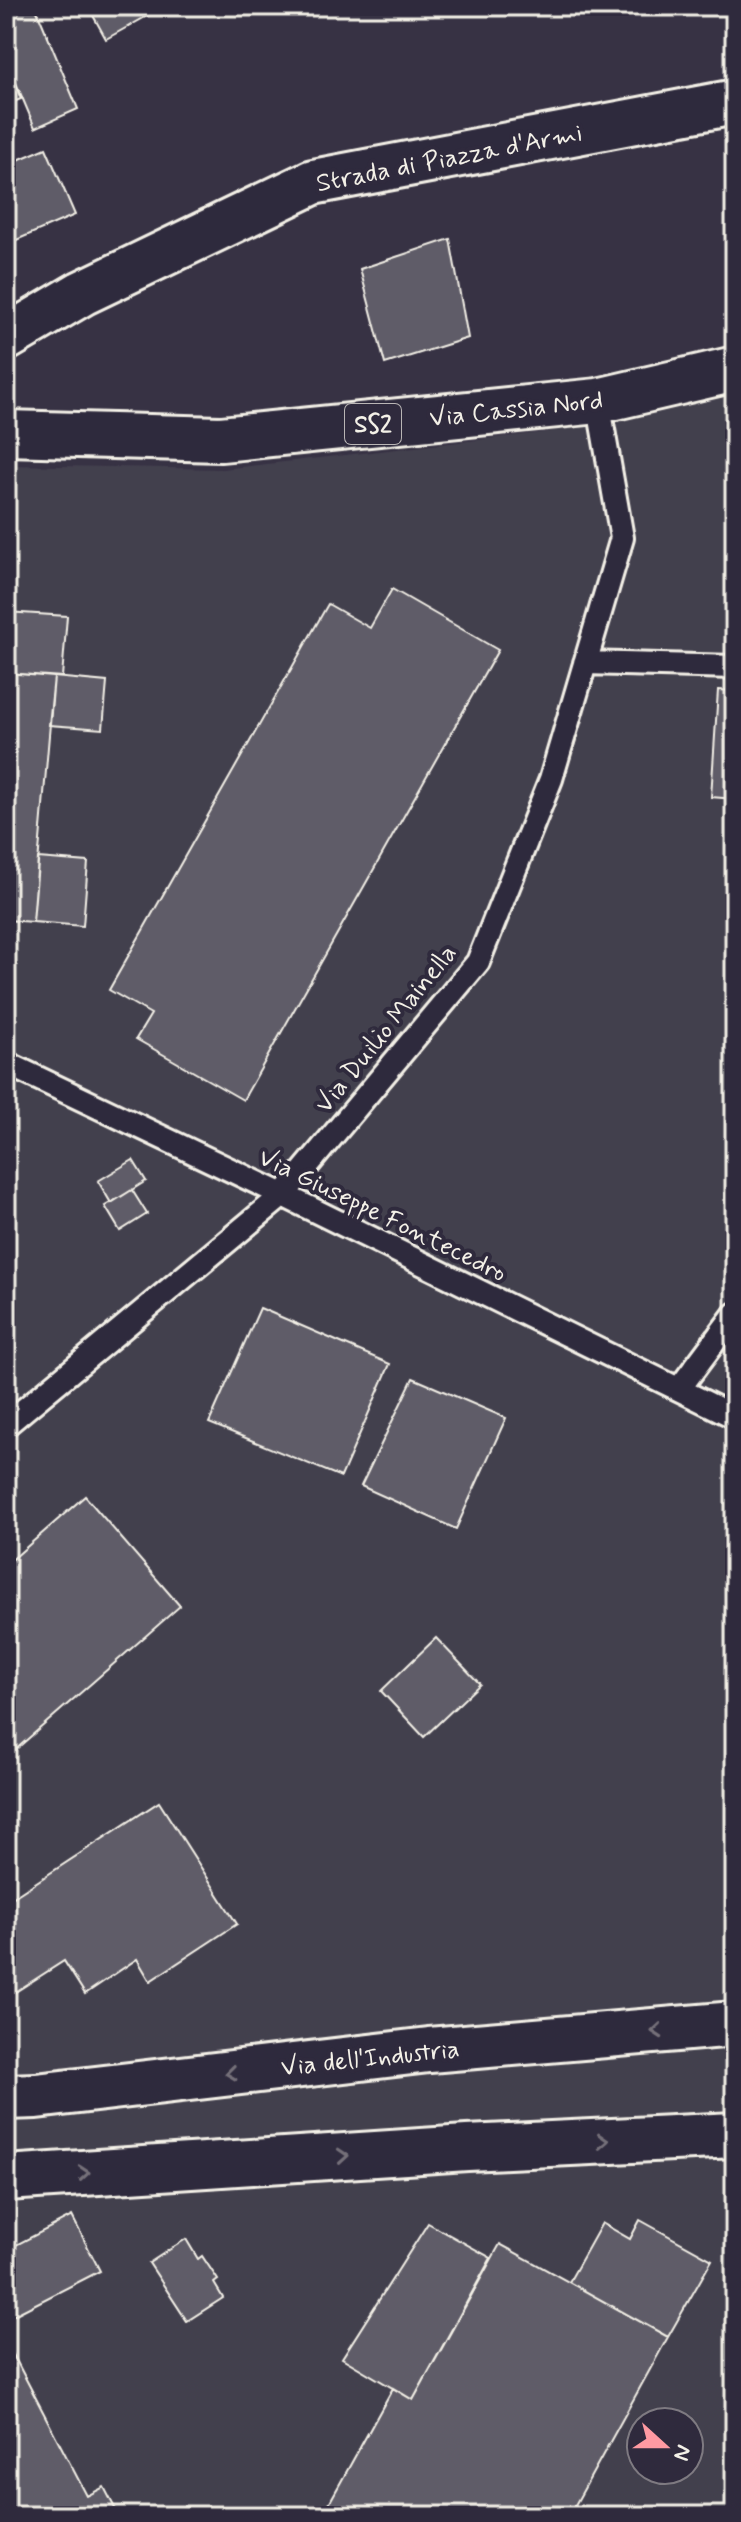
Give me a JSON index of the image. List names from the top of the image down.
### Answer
{
  "streets": {
    "street": [
      "Strada di Piazza d'Armi",
      "Via Cassia Nord",
      "SS2",
      "Via dell'Industria"
    ],
    "lane": ["Via Duilio Mainella", "Via Giuseppe Fontecedro"]
  },
  "crossings": [
    ["Via Cassia Nord", "Via Duilio Mainella"],
    ["Via Duilio Mainella", "Via Giuseppe Fontecedro"]
  ],
  "north": "right"
}
